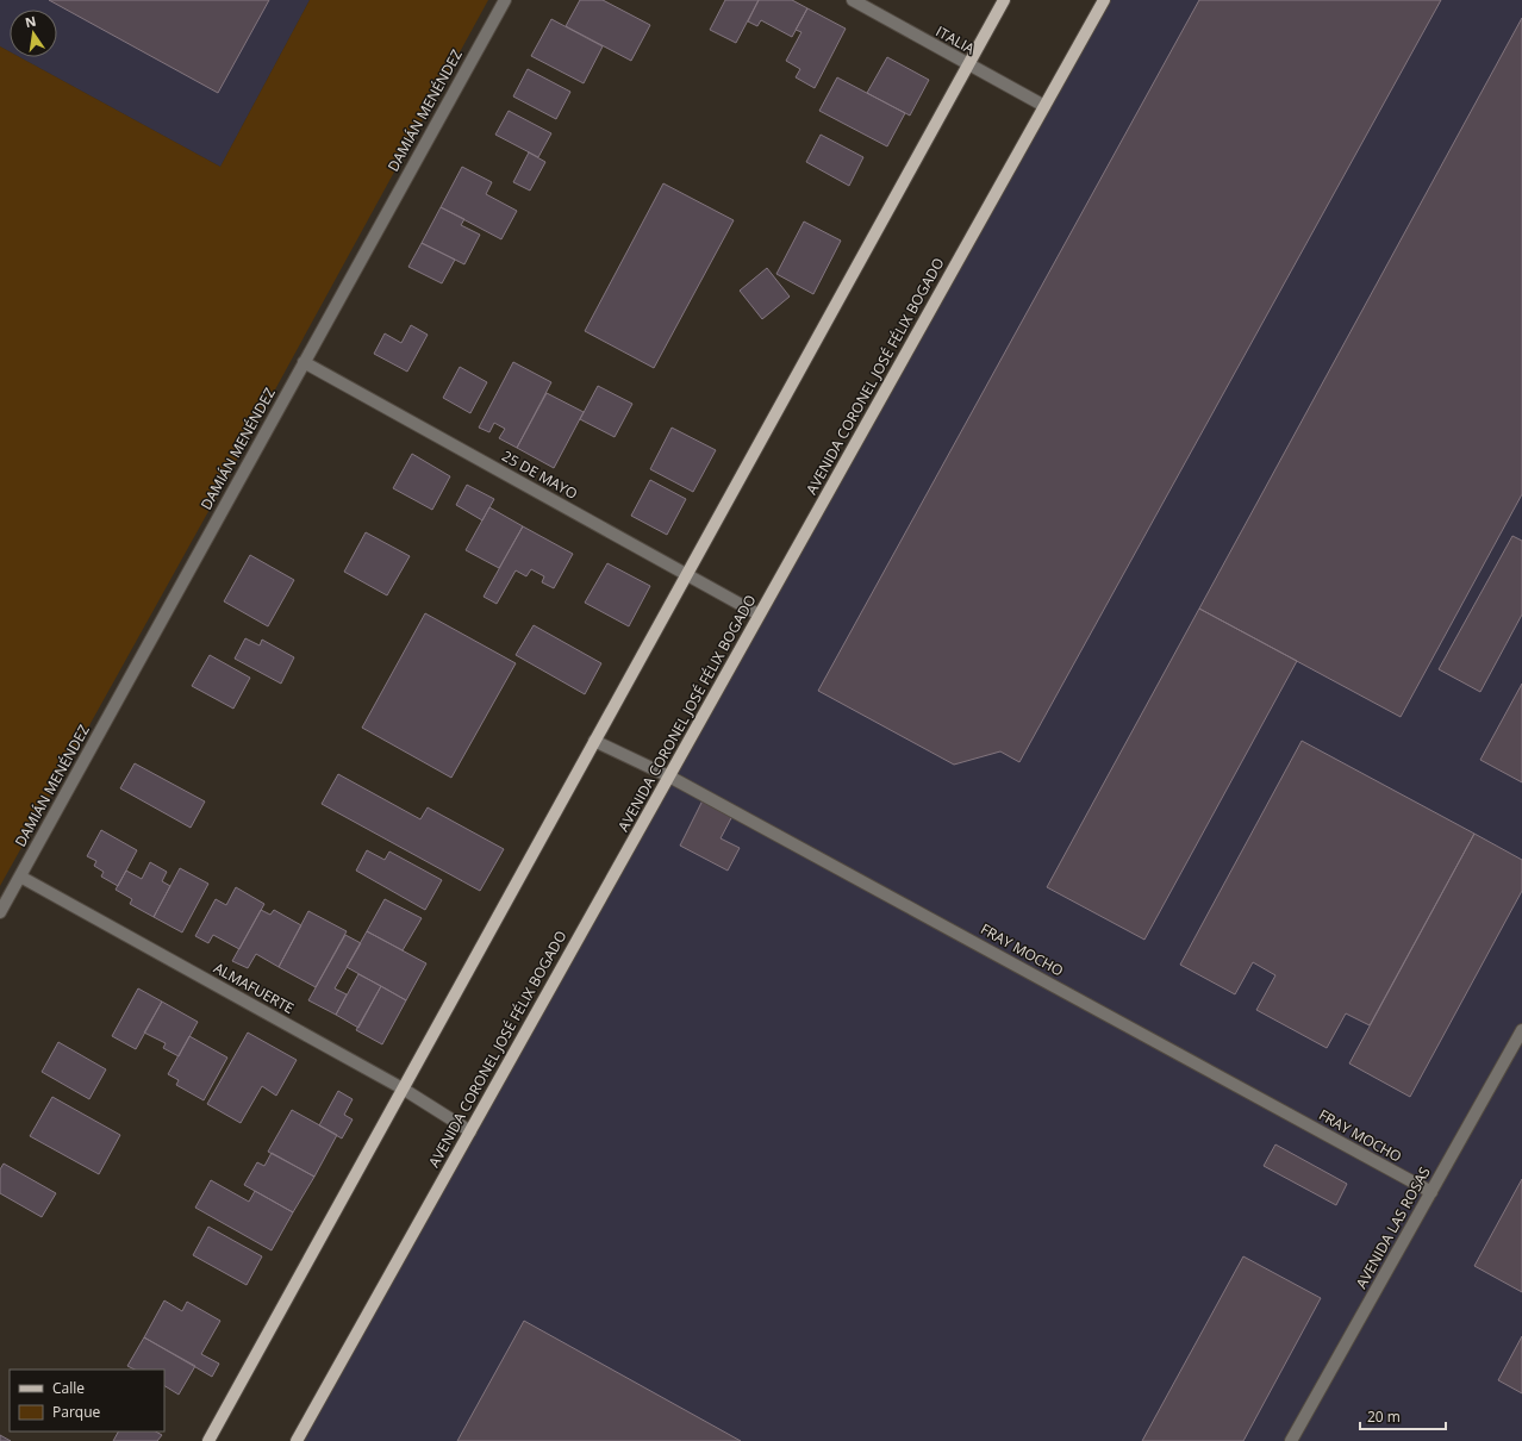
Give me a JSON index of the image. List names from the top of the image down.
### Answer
{
  "streets": {
    "main road": ["AVENIDA CORONEL JOSÉ FÉLIX BOGADO"],
    "street": [
      "ITALIA",
      "DAMIÁN MENÉNDEZ",
      "25 DE MAYO",
      "FRAY MOCHO",
      "ALMAFUERTE",
      "AVENIDA LAS ROSAS"
    ]
  },
  "crossings": [
    ["ITALIA", "AVENIDA CORONEL JOSÉ FÉLIX BOGADO"],
    ["DAMIÁN MENÉNDEZ", "25 DE MAYO"],
    ["DAMIÁN MENÉNDEZ", "ALMAFUERTE"],
    ["AVENIDA CORONEL JOSÉ FÉLIX BOGADO", "25 DE MAYO"],
    ["AVENIDA CORONEL JOSÉ FÉLIX BOGADO", "FRAY MOCHO"],
    ["AVENIDA CORONEL JOSÉ FÉLIX BOGADO", "ALMAFUERTE"],
    ["FRAY MOCHO", "AVENIDA LAS ROSAS"]
  ],
  "legend": ["Calle", "Parque"],
  "scale_bar": "20 m",
  "north": "top"
}
